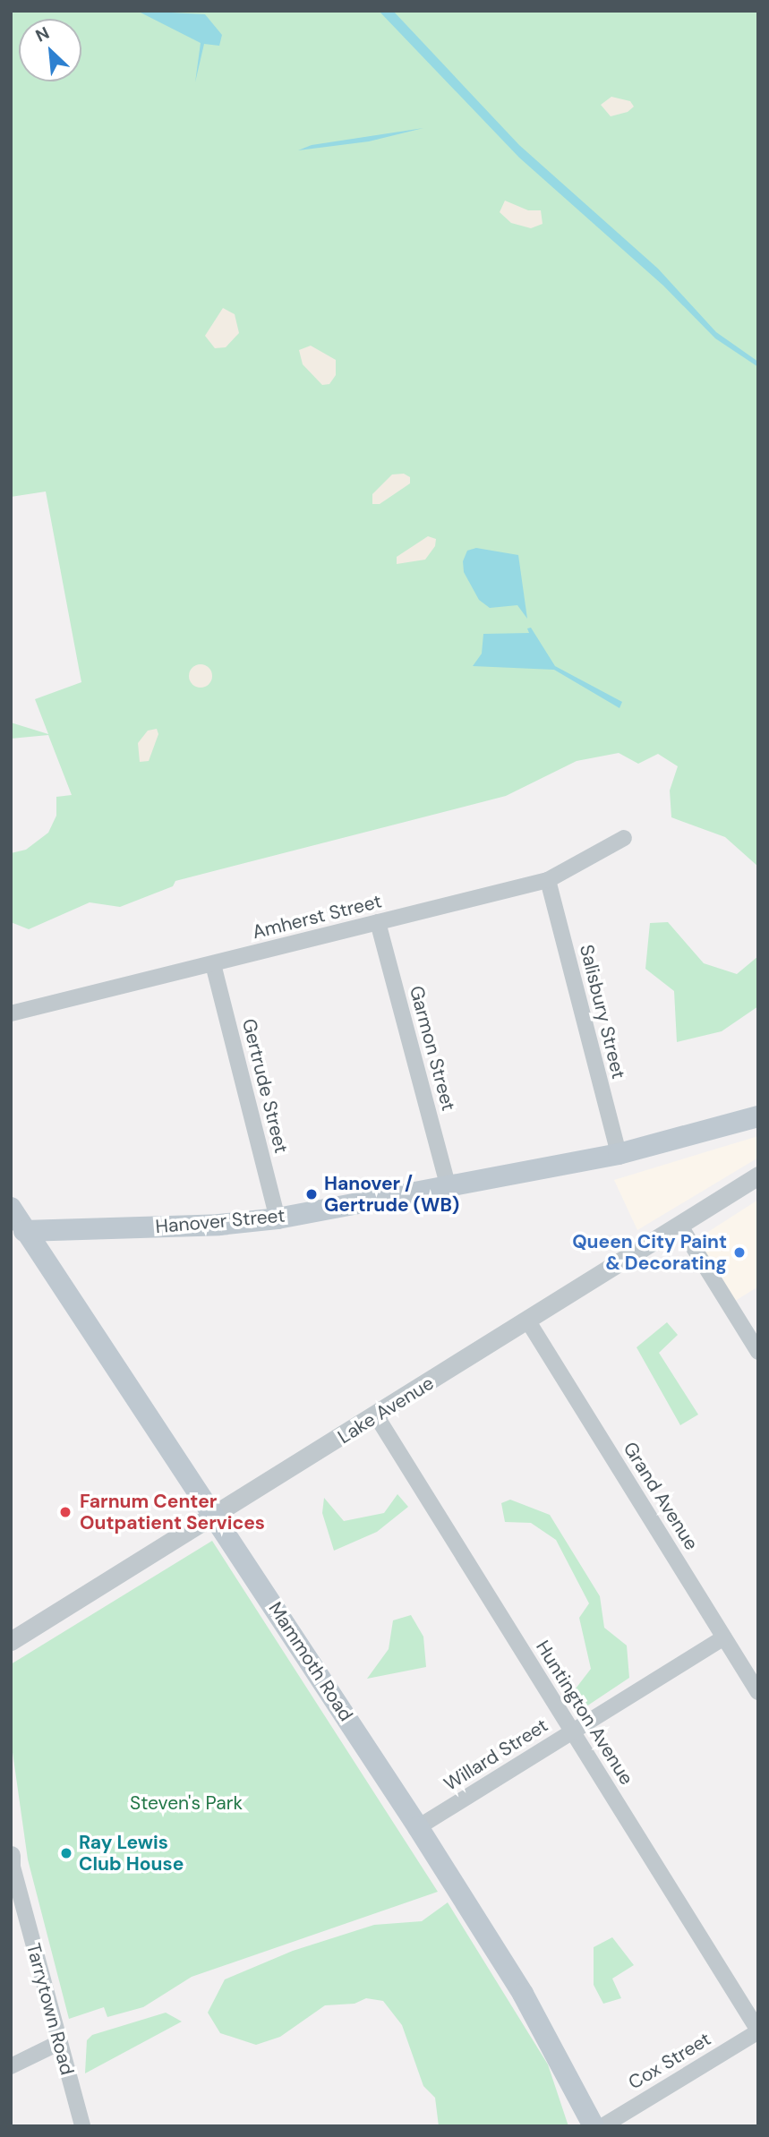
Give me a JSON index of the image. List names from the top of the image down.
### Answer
{
  "streets": {
    "main road": ["Hanover Street", "Mammoth Road"],
    "street": [
      "Amherst Street",
      "Salisbury Street",
      "Garmon Street",
      "Gertrude Street",
      "Lake Avenue",
      "Grand Avenue",
      "Huntington Avenue",
      "Willard Street",
      "Tarrytown Road",
      "Cox Street"
    ]
  },
  "crossings": [
    ["Amherst Street", "Salisbury Street"],
    ["Amherst Street", "Garmon Street"],
    ["Amherst Street", "Gertrude Street"],
    ["Salisbury Street", "Hanover Street"],
    ["Garmon Street", "Hanover Street"],
    ["Gertrude Street", "Hanover Street"],
    ["Hanover Street", "Mammoth Road"],
    ["Lake Avenue", "Grand Avenue"],
    ["Lake Avenue", "Mammoth Road"],
    ["Lake Avenue", "Huntington Avenue"],
    ["Grand Avenue", "Willard Street"],
    ["Mammoth Road", "Willard Street"],
    ["Huntington Avenue", "Willard Street"],
    ["Huntington Avenue", "Cox Street"]
  ],
  "parks": ["Steven's Park"],
  "places": [
    "Hanover / Gertrude (WB)",
    "Queen City Paint & Decorating",
    "Farnum Center Outpatient Services",
    "Ray Lewis Club House"
  ],
  "north": "top left"
}
